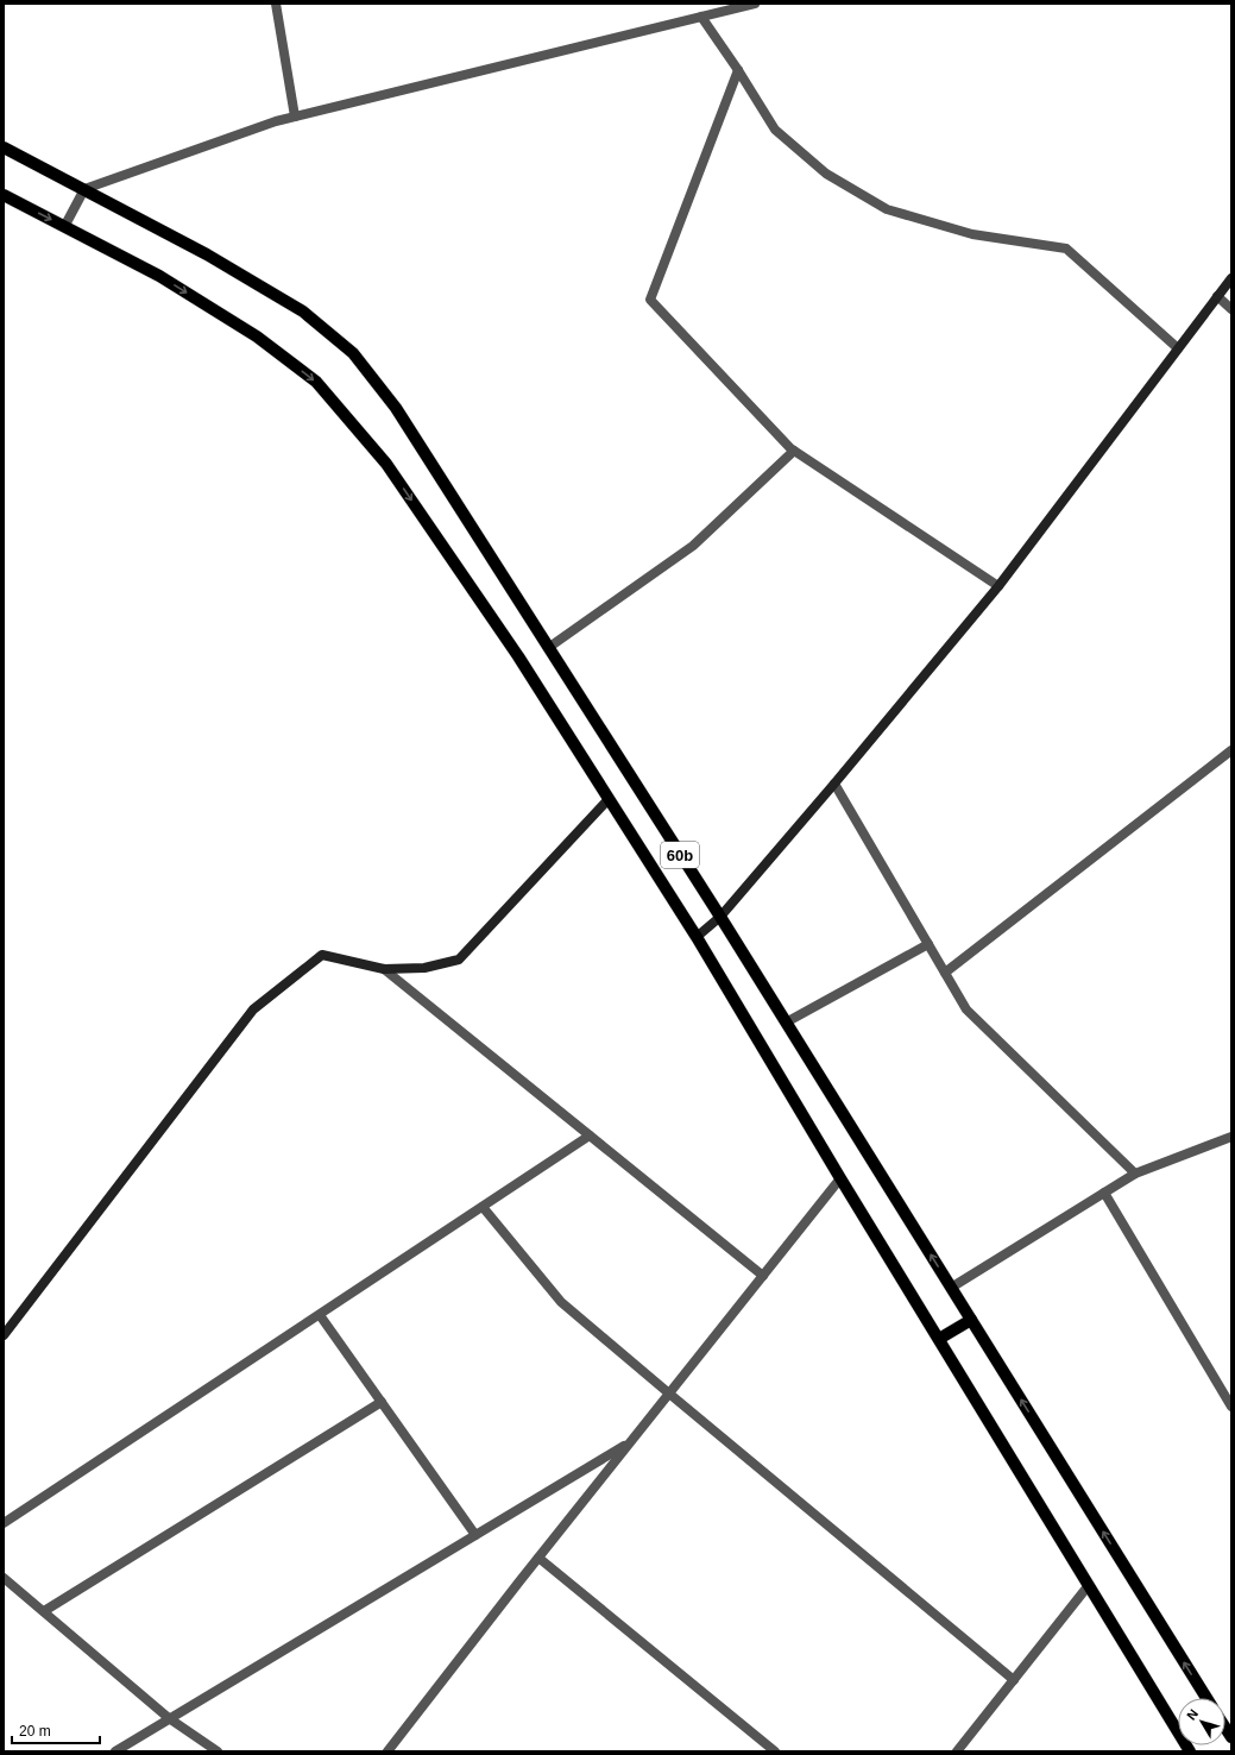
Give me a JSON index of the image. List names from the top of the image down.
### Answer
{
  "streets": {
    "main road": ["60b"]
  },
  "scale_bar": "20 m",
  "north": "top left"
}
